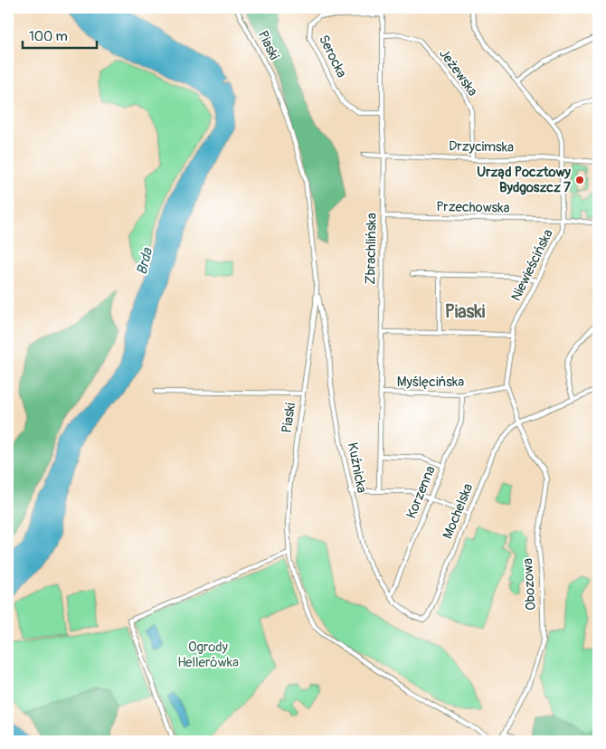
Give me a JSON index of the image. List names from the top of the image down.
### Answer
{
  "streets": {
    "street": [
      "Piaski",
      "Serocka",
      "Jeżewska",
      "Drzycimska",
      "Przechowska",
      "Zbrachlińska",
      "Niewieścińska",
      "Myślęcińska",
      "Kuźnicka",
      "Korzenna",
      "Mochelska",
      "Obozowa"
    ]
  },
  "crossings": [
    ["Piaski", "Kuźnicka"],
    ["Piaski", "Obozowa"],
    ["Serocka", "Zbrachlińska"],
    ["Jeżewska", "Drzycimska"],
    ["Jeżewska", "Zbrachlińska"],
    ["Drzycimska", "Zbrachlińska"],
    ["Drzycimska", "Niewieścińska"],
    ["Przechowska", "Zbrachlińska"],
    ["Przechowska", "Niewieścińska"],
    ["Zbrachlińska", "Myślęcińska"],
    ["Niewieścińska", "Myślęcińska"],
    ["Niewieścińska", "Mochelska"],
    ["Niewieścińska", "Obozowa"],
    ["Myślęcińska", "Korzenna"],
    ["Kuźnicka", "Korzenna"],
    ["Kuźnicka", "Mochelska"],
    ["Mochelska", "Obozowa"]
  ],
  "districts": ["Piaski"],
  "water": ["Brda"],
  "parks": ["Ogrody Hellerówka"],
  "places": ["Urząd Pocztowy Bydgoszcz 7"],
  "scale_bar": "100 m"
}
